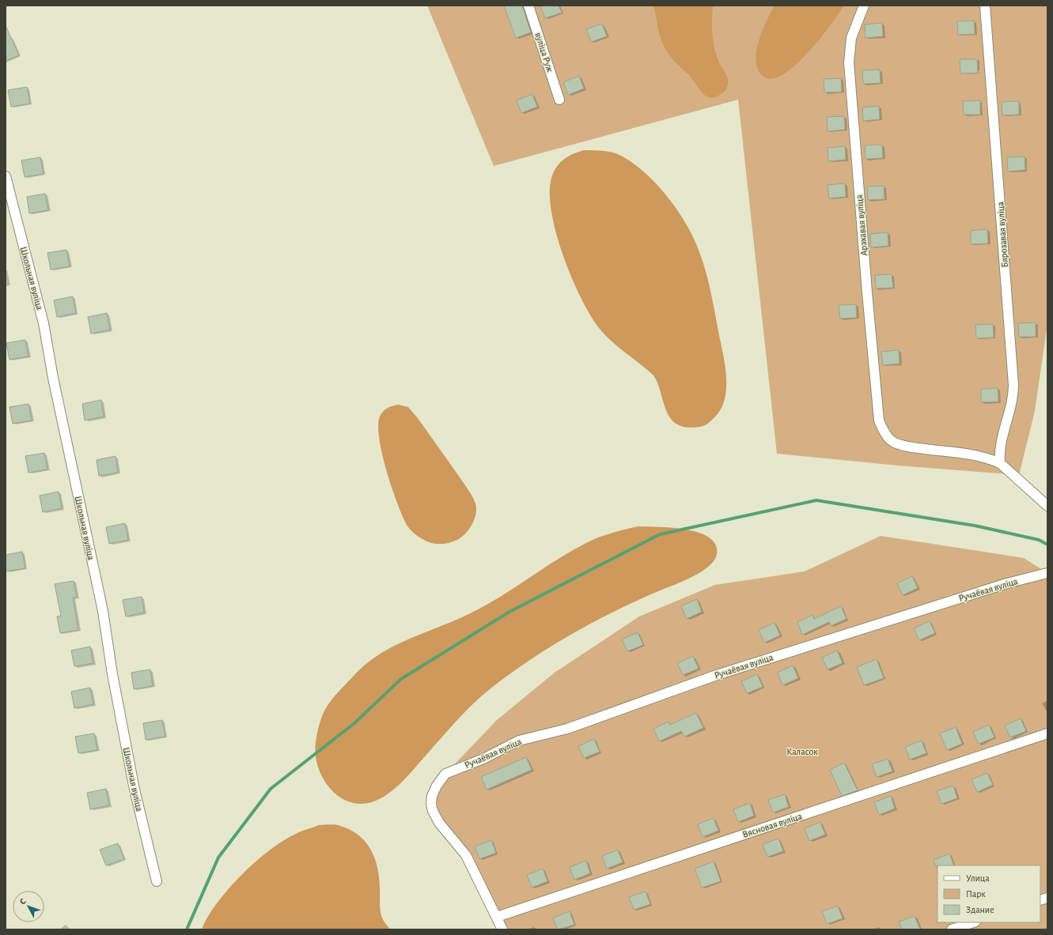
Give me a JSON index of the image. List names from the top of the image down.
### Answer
{
  "streets": {
    "street": [
      "вуліца Руж",
      "Арэхавая вуліца",
      "Бярозавая вуліца",
      "Школьная вуліца",
      "Ручаёвая вуліца",
      "Вясновая вуліца"
    ]
  },
  "crossings": [
    ["Арэхавая вуліца", "Бярозавая вуліца"],
    ["Ручаёвая вуліца", "Вясновая вуліца"]
  ],
  "parks": ["Каласок"],
  "legend": ["Улица", "Парк", "Здание"],
  "north": "top left"
}
